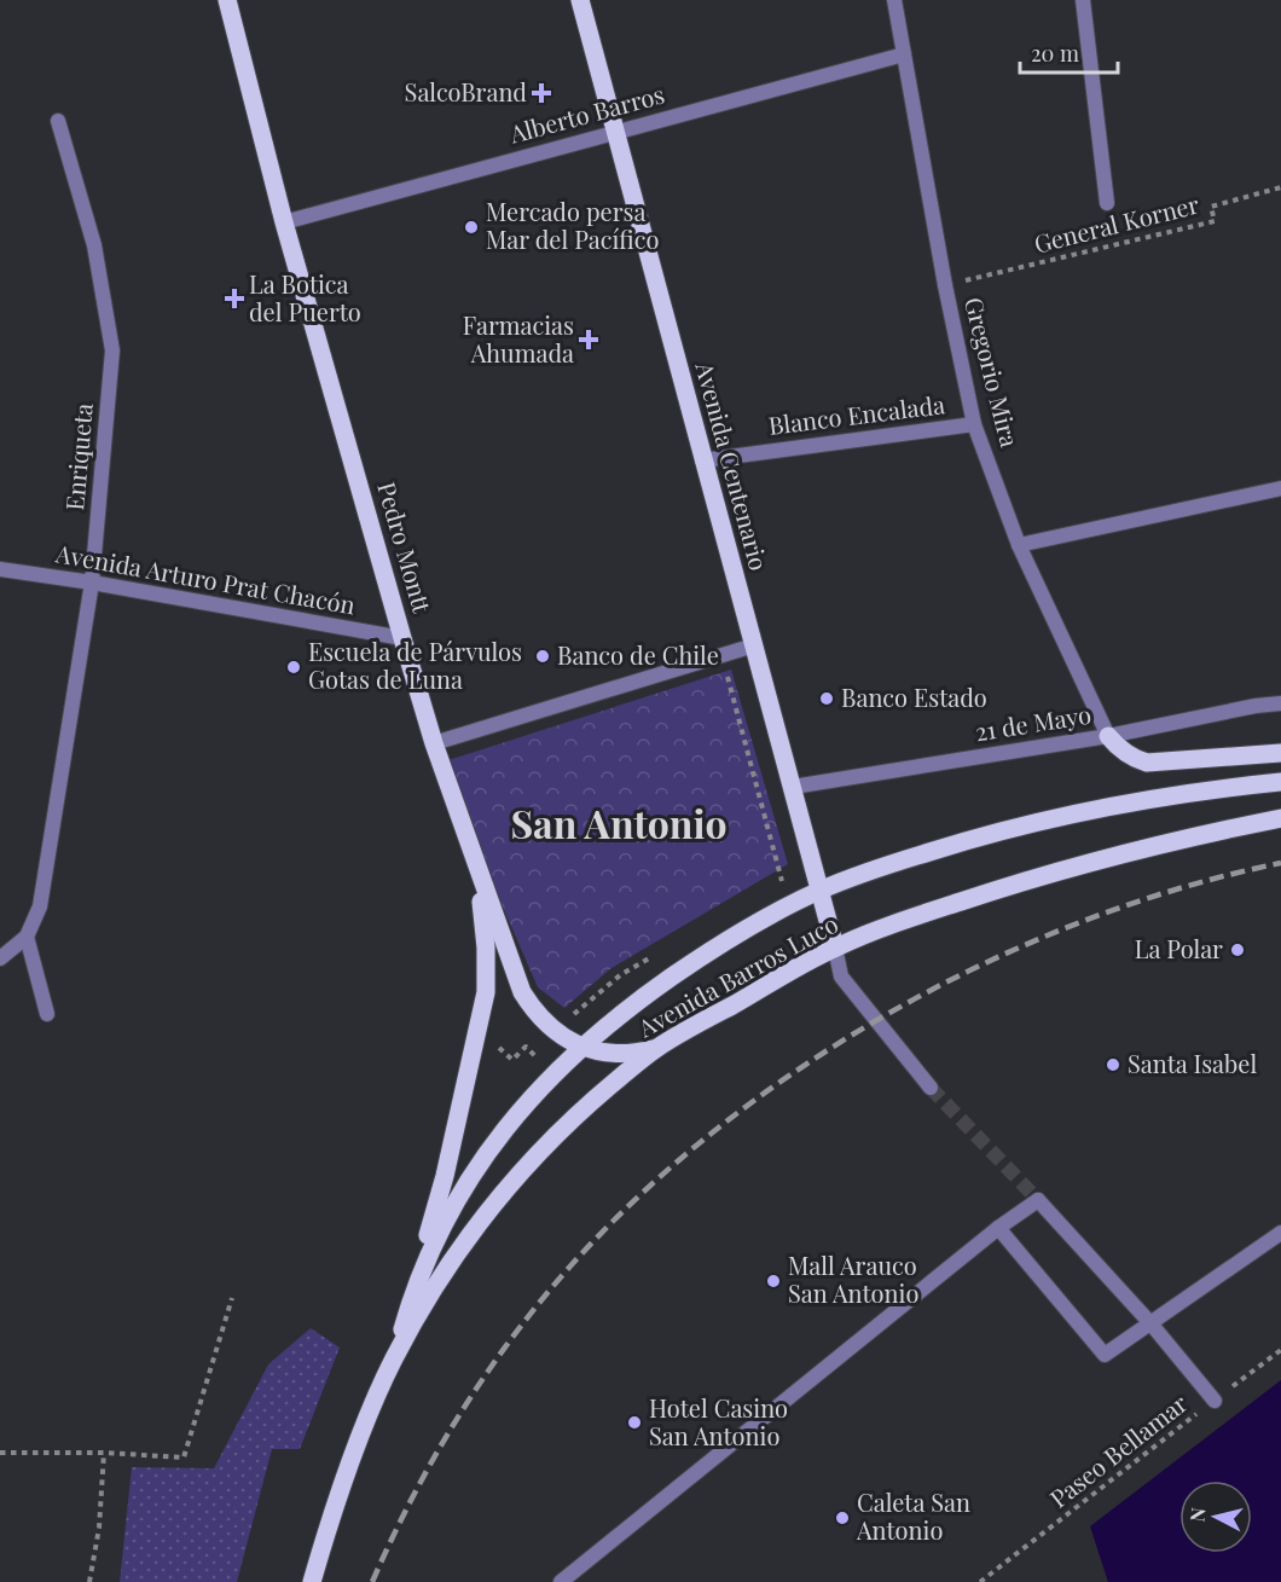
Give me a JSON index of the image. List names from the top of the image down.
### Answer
{
  "streets": {
    "main road": ["Avenida Centenario", "Pedro Montt", "Avenida Barros Luco"],
    "street": [
      "Alberto Barros",
      "Gregorio Mira",
      "Blanco Encalada",
      "Enriqueta",
      "Avenida Arturo Prat Chacón",
      "21 de Mayo"
    ],
    "path": ["General Korner", "Paseo Bellamar"]
  },
  "crossings": [
    ["Alberto Barros", "Gregorio Mira"],
    ["Alberto Barros", "Avenida Centenario"],
    ["Alberto Barros", "Pedro Montt"],
    ["General Korner", "Gregorio Mira"],
    ["Gregorio Mira", "Blanco Encalada"],
    ["Gregorio Mira", "21 de Mayo"],
    ["Blanco Encalada", "Avenida Centenario"],
    ["Enriqueta", "Avenida Arturo Prat Chacón"],
    ["Avenida Centenario", "21 de Mayo"],
    ["Avenida Centenario", "Avenida Barros Luco"],
    ["Pedro Montt", "Avenida Arturo Prat Chacón"],
    ["Pedro Montt", "Avenida Barros Luco"]
  ],
  "districts": ["San Antonio"],
  "places": {
    "health": ["SalcoBrand", "La Botica del Puerto", "Farmacias Ahumada"],
    "other": [
      "Mercado persa Mar del Pacífico",
      "Banco de Chile",
      "Escuela de Párvulos Gotas de Luna",
      "Banco Estado",
      "La Polar",
      "Santa Isabel",
      "Mall Arauco San Antonio",
      "Hotel Casino San Antonio",
      "Caleta San Antonio"
    ]
  },
  "scale_bar": "20 m",
  "north": "left"
}
